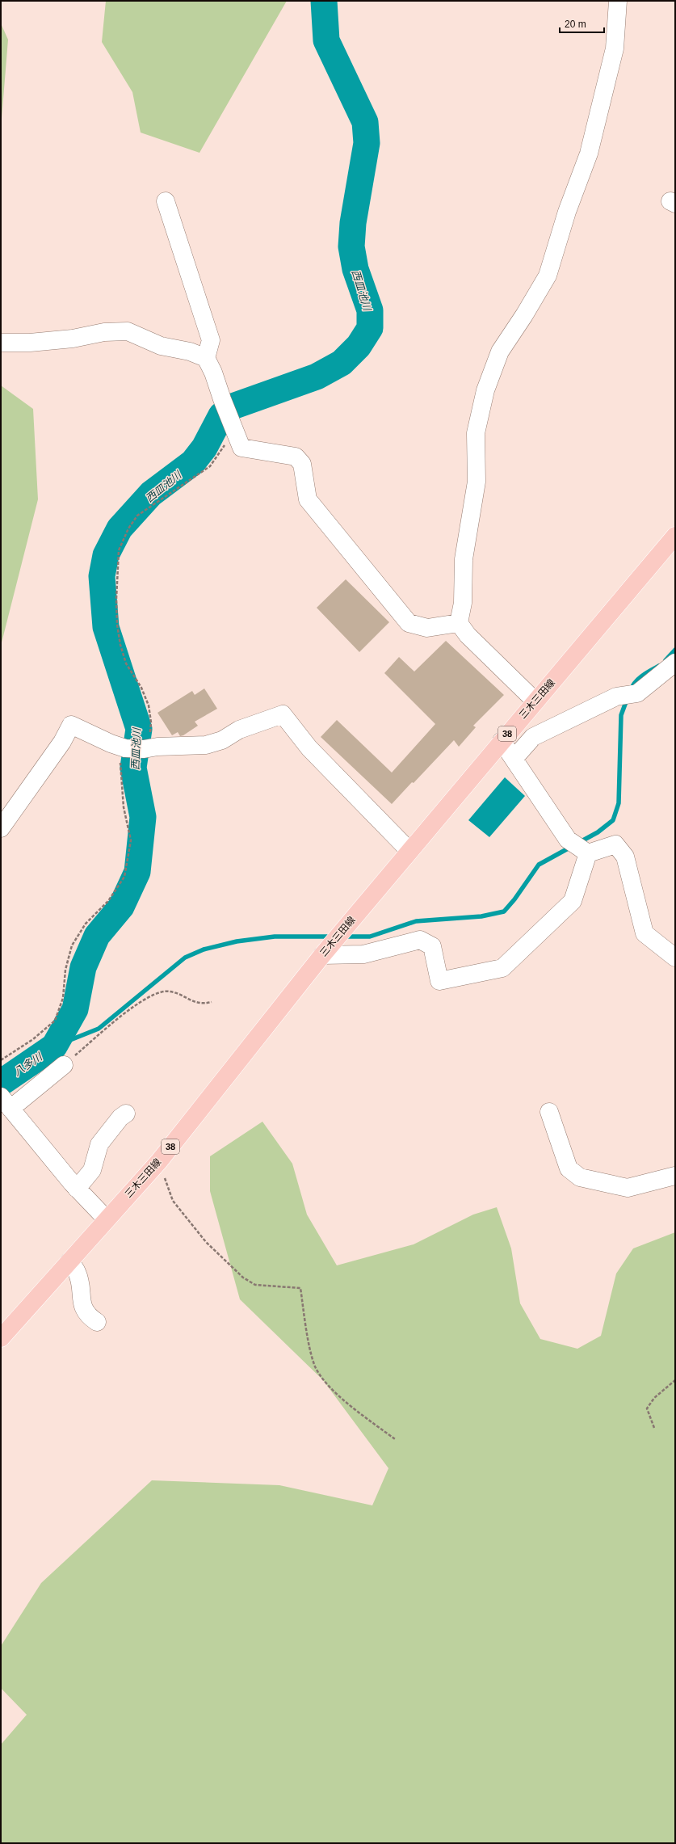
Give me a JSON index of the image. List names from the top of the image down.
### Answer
{
  "streets": {
    "main road": ["三木三田線", "38"]
  },
  "water": ["西皿池川", "八多川"],
  "scale_bar": "20 m"
}
